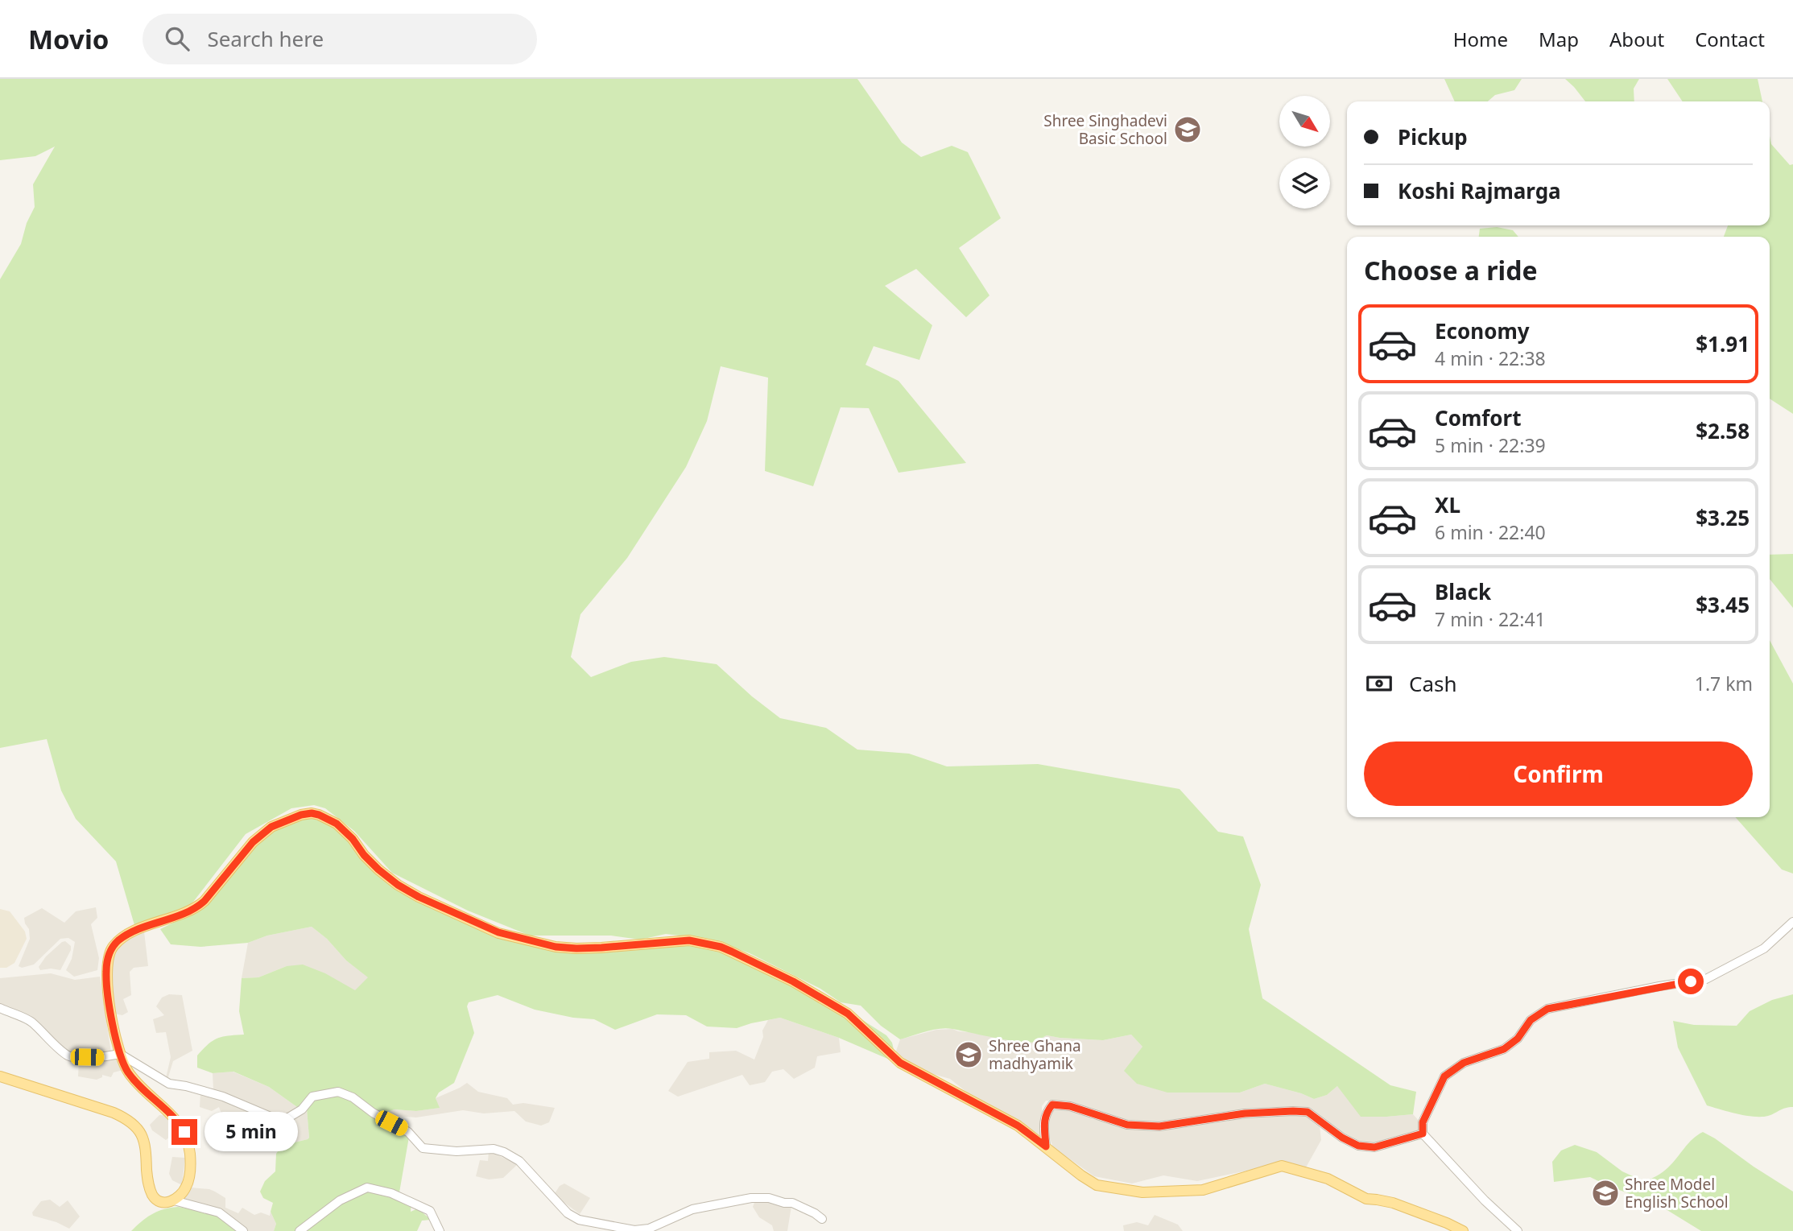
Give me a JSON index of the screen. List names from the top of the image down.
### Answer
{
  "places": {
    "school or university": ["Shree Singhadevi Basic School", "Shree Ghana madhyamik", "Shree Model English School"]
  },
  "north": "bottom right",
  "page": {
    "header": "Movio",
    "search": "Search here",
    "nav": [
      "Home",
      "Map",
      "About",
      "Contact"
    ],
    "banner": ["Pickup", "Koshi Rajmarga"],
    "heading": "Choose a ride",
    "list": [
      {
        "name": "Economy",
        "note": "4 min · 22:38",
        "value": "$1.91"
      },
      {
        "name": "Comfort",
        "note": "5 min · 22:39",
        "value": "$2.58"
      },
      {
        "name": "XL",
        "note": "6 min · 22:40",
        "value": "$3.25"
      },
      {
        "name": "Black",
        "note": "7 min · 22:41",
        "value": "$3.45"
      }
    ],
    "pay": ["Cash", "1.7 km"],
    "buttons": "Confirm",
    "bubble": "5 min"
  }
}
